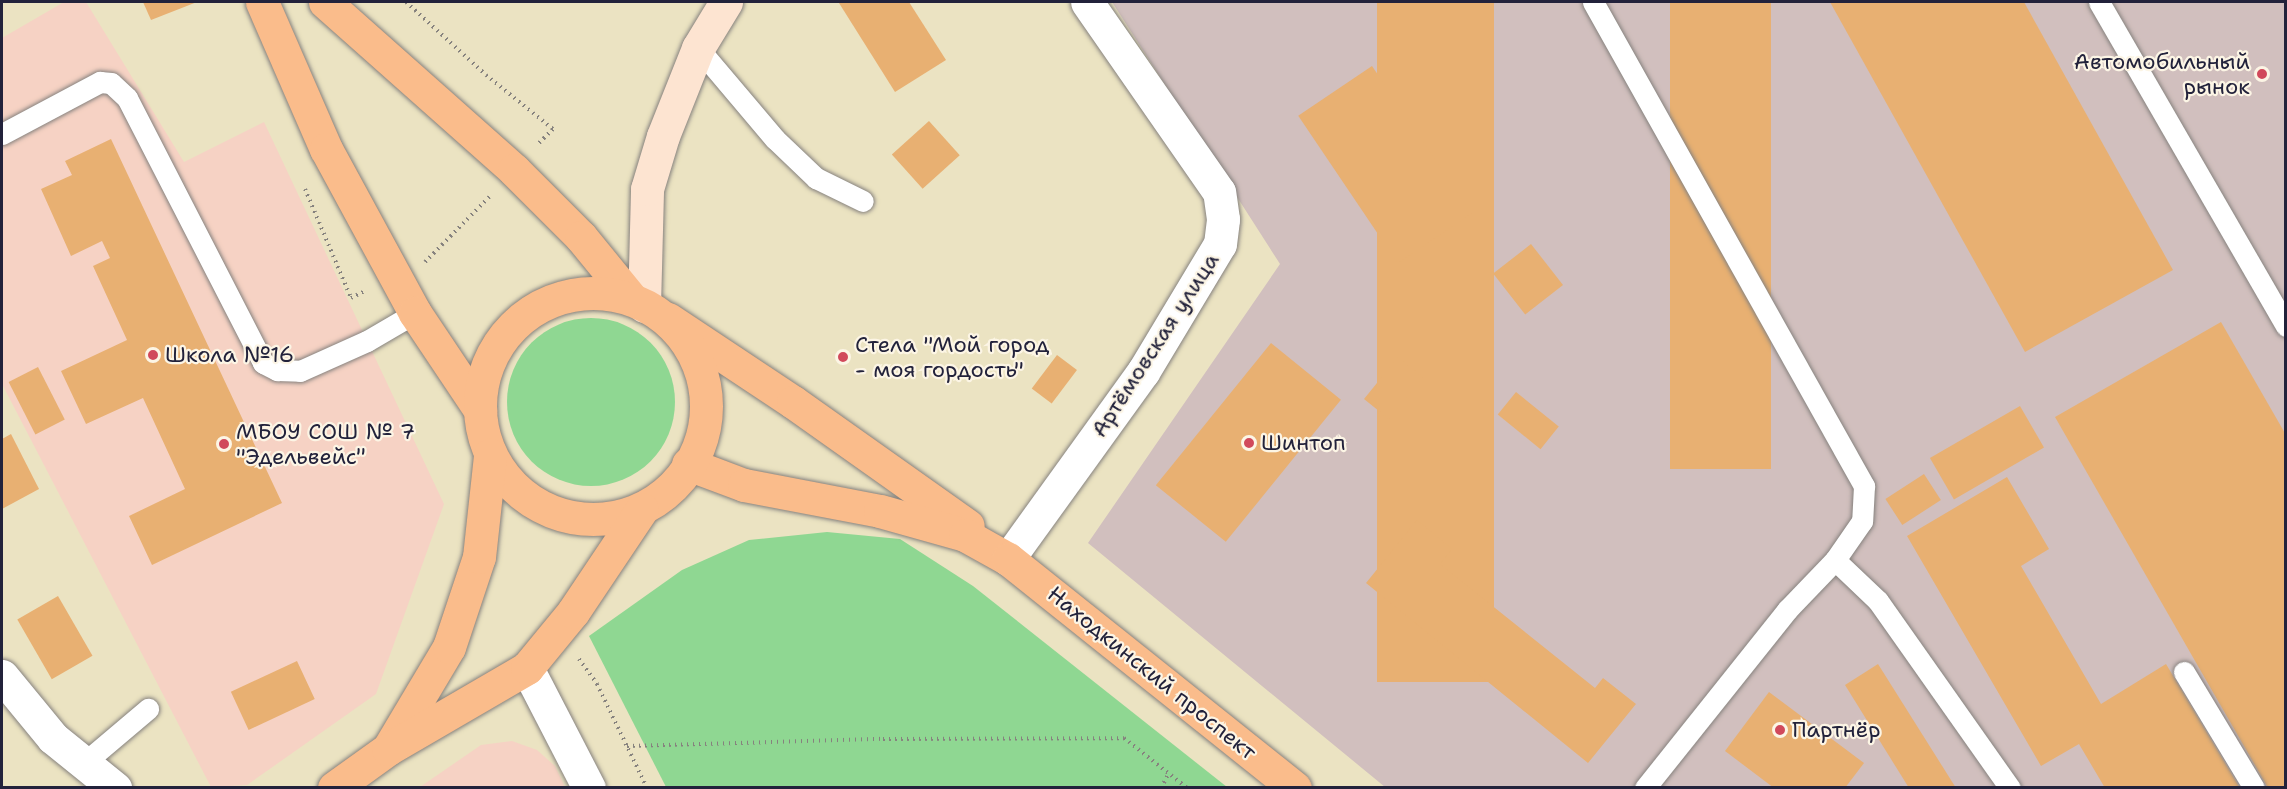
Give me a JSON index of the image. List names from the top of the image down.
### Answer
{
  "streets": {
    "main road": ["Находкинский проспект"],
    "street": ["Артёмовская улица"]
  },
  "crossings": [
    ["Артёмовская улица", "Находкинский проспект"]
  ],
  "places": [
    "Автомобильный рынок",
    "Школа №16",
    "Стела \"Мой город - моя гордость\"",
    "Шинтоп",
    "МБОУ СОШ № 7 \"Эдельвейс\"",
    "Партнёр"
  ]
}
